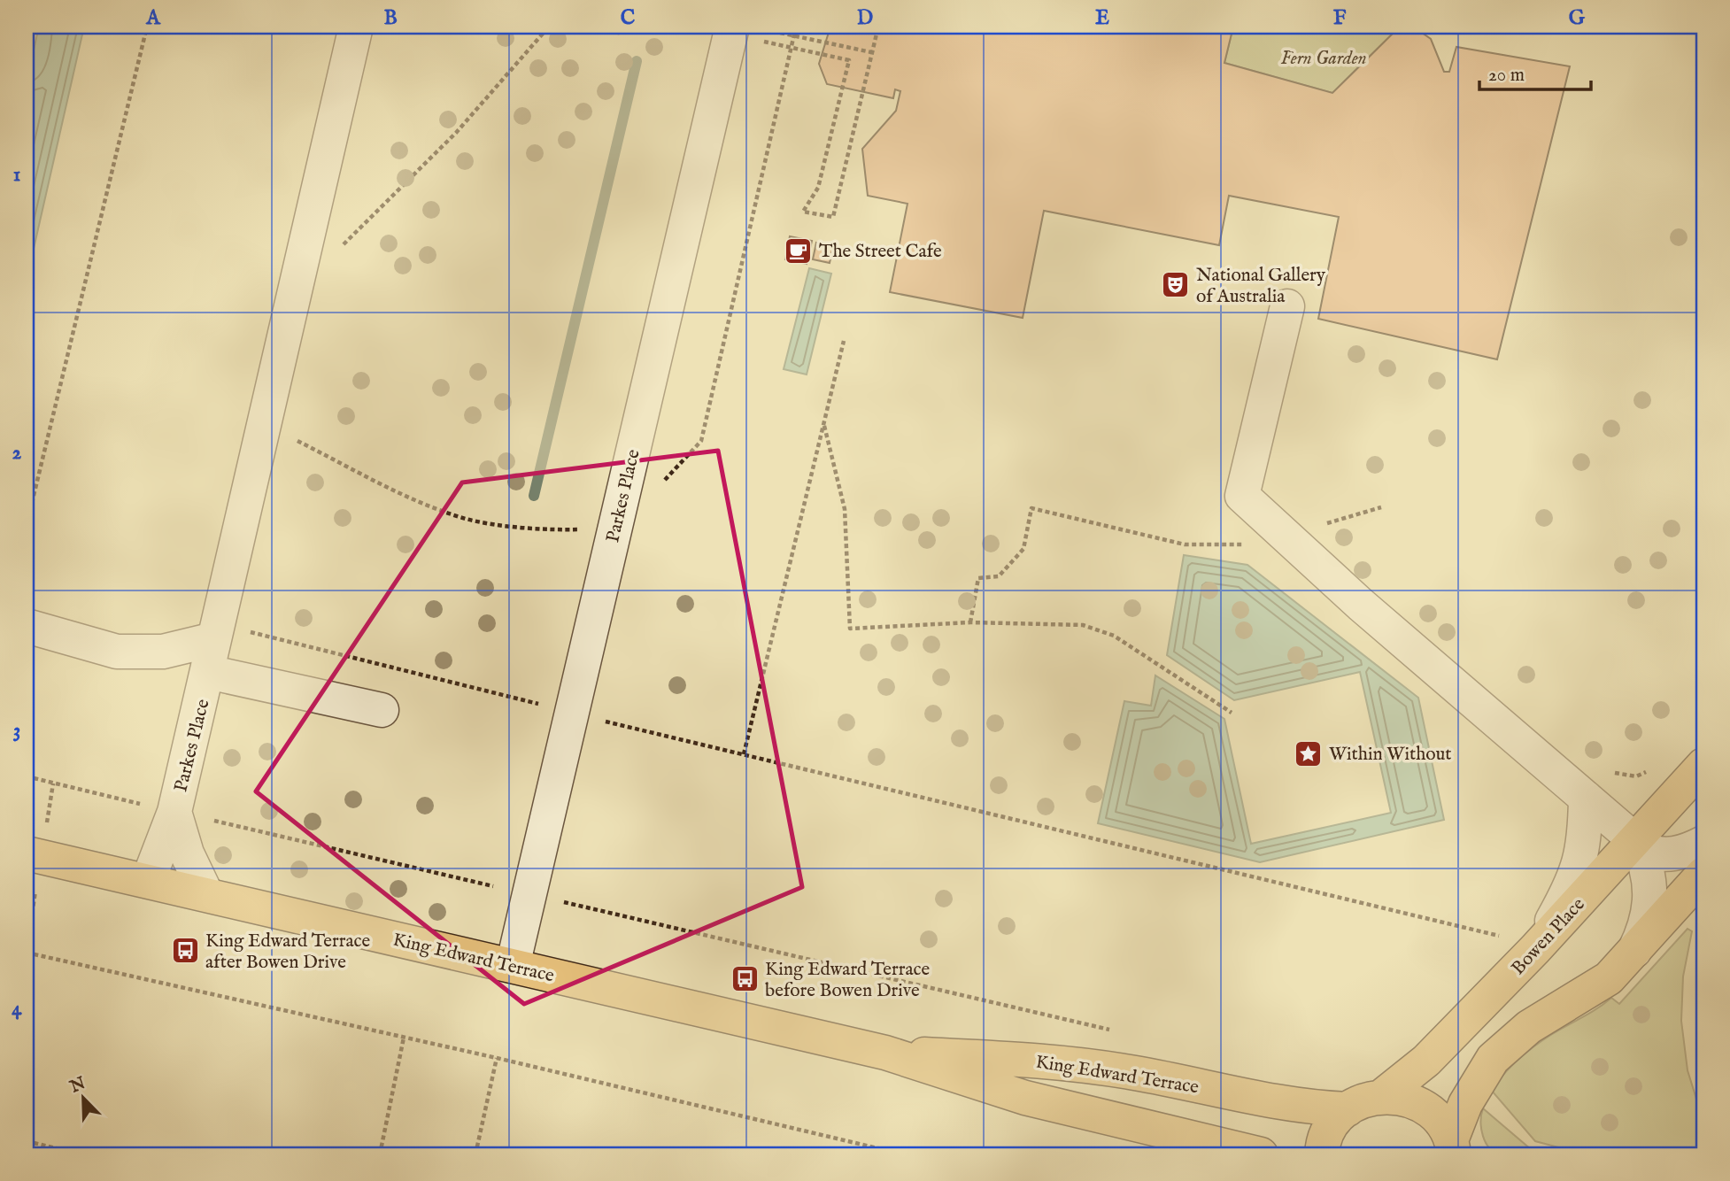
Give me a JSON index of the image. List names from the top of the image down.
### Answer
{
  "streets": {
    "main road": ["Bowen Place", "King Edward Terrace"],
    "street": ["Parkes Place"]
  },
  "crossings": [
    ["Parkes Place", "King Edward Terrace"],
    ["Bowen Place", "King Edward Terrace"]
  ],
  "parks": ["Fern Garden"],
  "places": {
    "cafe": ["The Street Cafe"],
    "theatre": ["National Gallery of Australia"],
    "place": ["Within Without"],
    "bus stop": ["King Edward Terrace after Bowen Drive", "King Edward Terrace before Bowen Drive"]
  },
  "scale_bar": "20 m",
  "north": "top left",
  "grid": {
    "columns": [
      "A",
      "B",
      "C",
      "D",
      "E",
      "F",
      "G"
    ],
    "rows": [
      "1",
      "2",
      "3",
      "4"
    ]
  }
}
